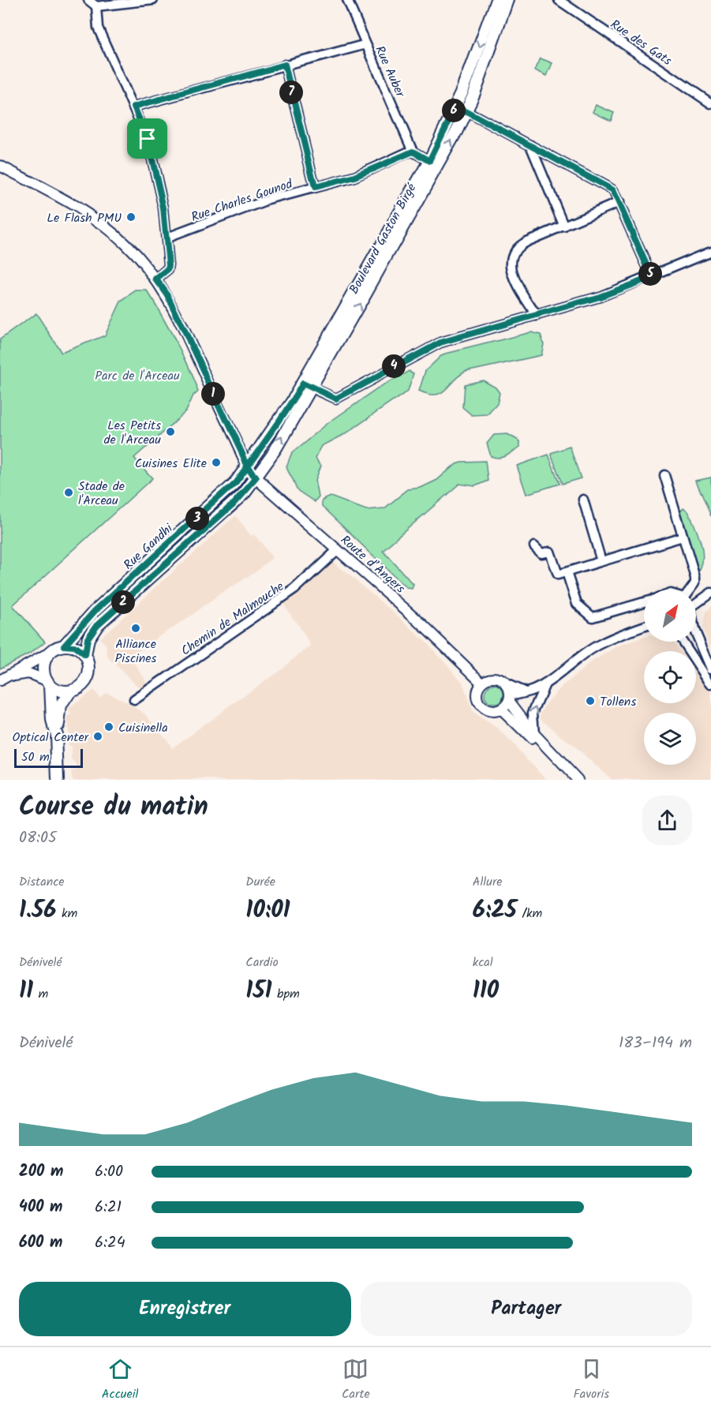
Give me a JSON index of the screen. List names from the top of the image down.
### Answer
{
  "streets": {
    "main road": ["Boulevard Gaston Birgé", "Rue Gandhi"],
    "street": [
      "Rue des Gats",
      "Rue Auber",
      "Rue Charles Gounod",
      "Route d’Angers",
      "Chemin de Malmouche"
    ]
  },
  "crossings": [
    ["Rue Auber", "Rue Charles Gounod"],
    ["Boulevard Gaston Birgé", "Rue Gandhi"],
    ["Boulevard Gaston Birgé", "Route d’Angers"],
    ["Rue Gandhi", "Route d’Angers"],
    ["Route d’Angers", "Chemin de Malmouche"]
  ],
  "parks": ["Parc de l'Arceau"],
  "places": [
    "Le Flash PMU",
    "Les Petits de l'Arceau",
    "Cuisines Elite",
    "Stade de l'Arceau",
    "Alliance Piscines",
    "Tollens",
    "Cuisinella",
    "Optical Center"
  ],
  "scale_bar": "50 m",
  "north": "top right",
  "page": {
    "pins": [
      "7",
      "6",
      "5",
      "4",
      "1",
      "3",
      "2"
    ],
    "scale": "50 m",
    "heading": ["Course du matin", "08:05"],
    "stats": [
      ["Distance", "1.56 km"],
      ["Durée", "10:01"],
      ["Allure", "6:25 /km"],
      ["Dénivelé", "11 m"],
      ["Cardio", "151 bpm"],
      ["kcal", "110"]
    ],
    "chart": ["Dénivelé", "183–194 m"],
    "list": [
      {
        "name": "200 m",
        "note": "6:00"
      },
      {
        "name": "400 m",
        "note": "6:21"
      },
      {
        "name": "600 m",
        "note": "6:24"
      }
    ],
    "buttons": ["Enregistrer", "Partager"],
    "tabs": ["Accueil", "Carte", "Favoris"]
  }
}
